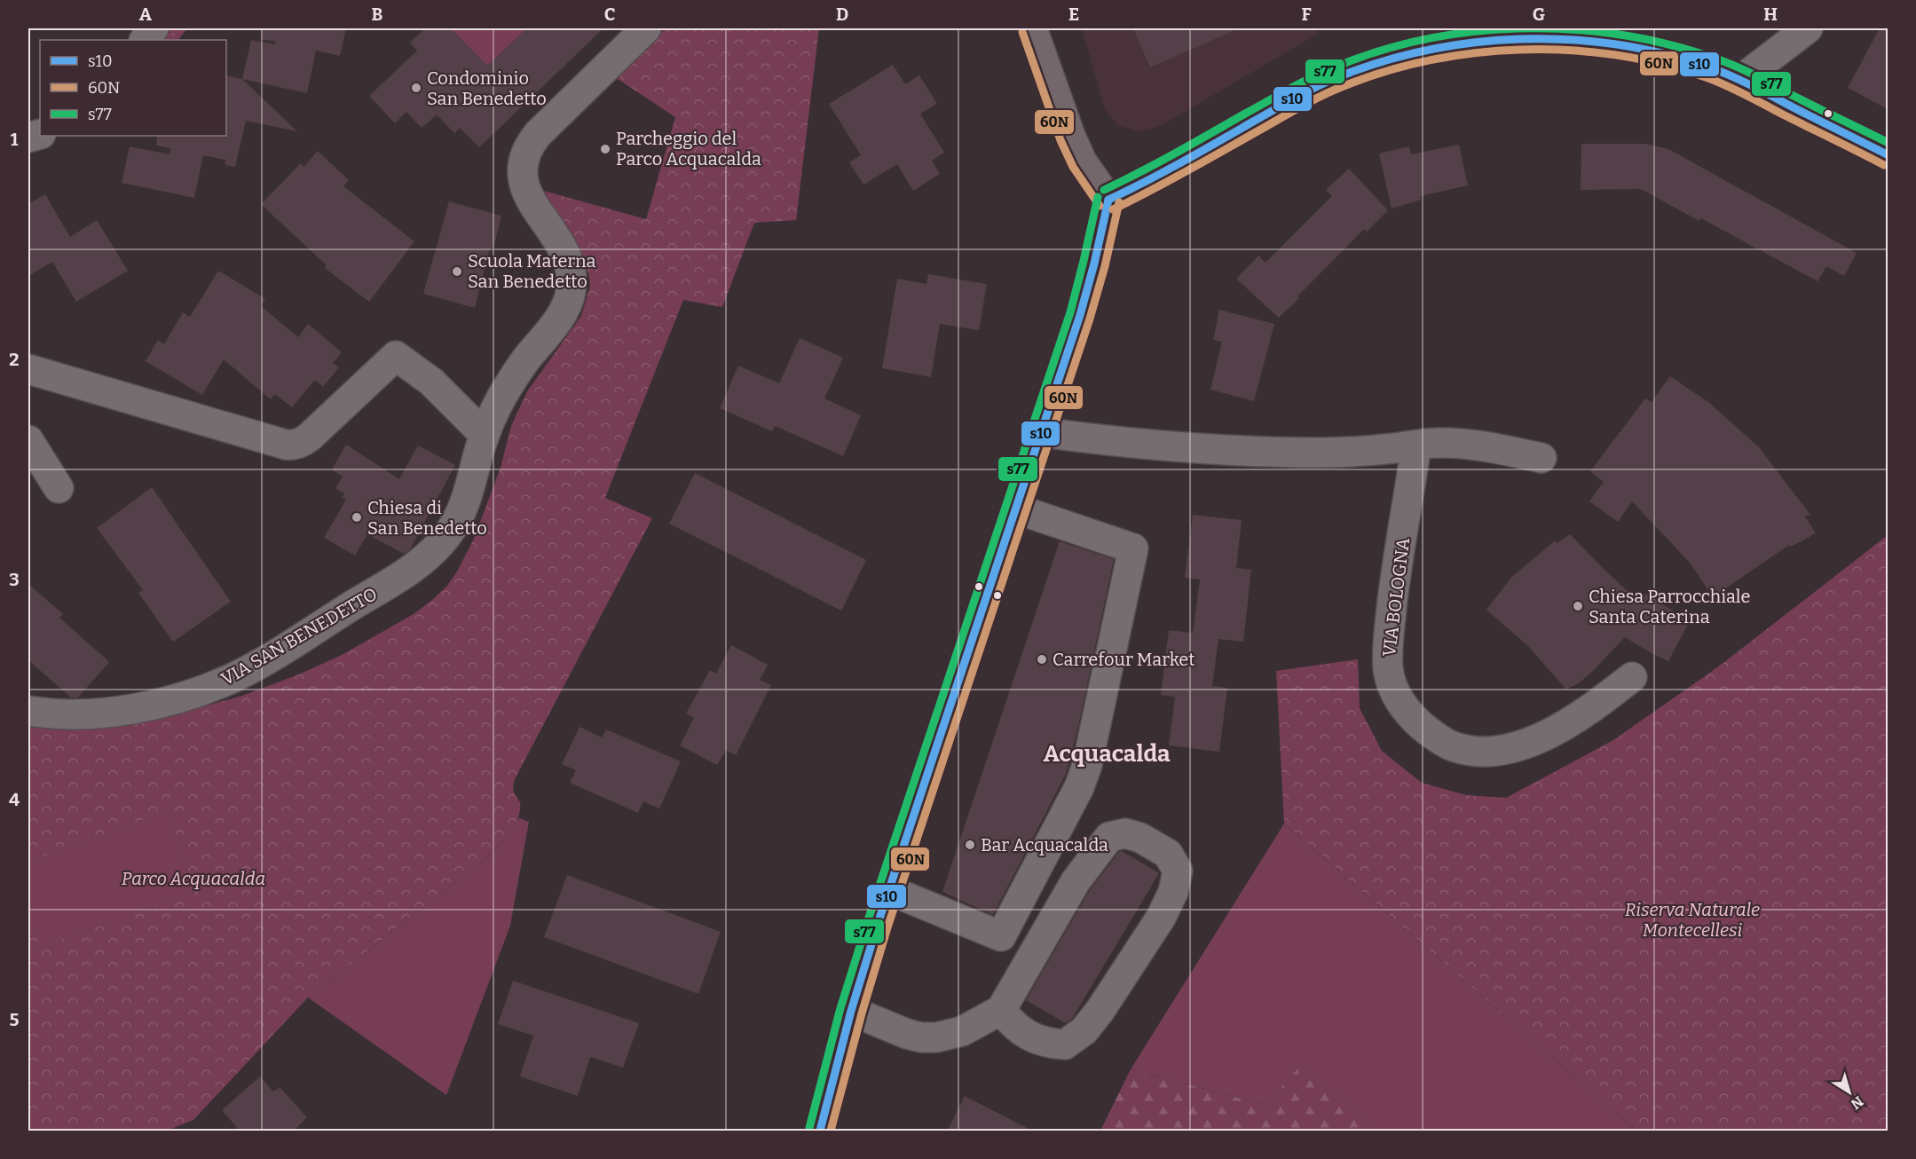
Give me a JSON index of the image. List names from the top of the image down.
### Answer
{
  "streets": {
    "street": ["VIA BOLOGNA", "VIA SAN BENEDETTO"]
  },
  "districts": ["Acquacalda"],
  "parks": ["Parco Acquacalda", "Riserva Naturale Montecellesi"],
  "places": [
    "Condominio San Benedetto",
    "Parcheggio del Parco Acquacalda",
    "Scuola Materna San Benedetto",
    "Chiesa di San Benedetto",
    "Chiesa Parrocchiale Santa Caterina",
    "Carrefour Market",
    "Bar Acquacalda"
  ],
  "lines": ["transit line s77", "transit line 60N", "transit line s10"],
  "legend": ["s10", "60N", "s77"],
  "north": "bottom right",
  "grid": {
    "columns": [
      "A",
      "B",
      "C",
      "D",
      "E",
      "F",
      "G",
      "H"
    ],
    "rows": [
      "1",
      "2",
      "3",
      "4",
      "5"
    ]
  }
}
